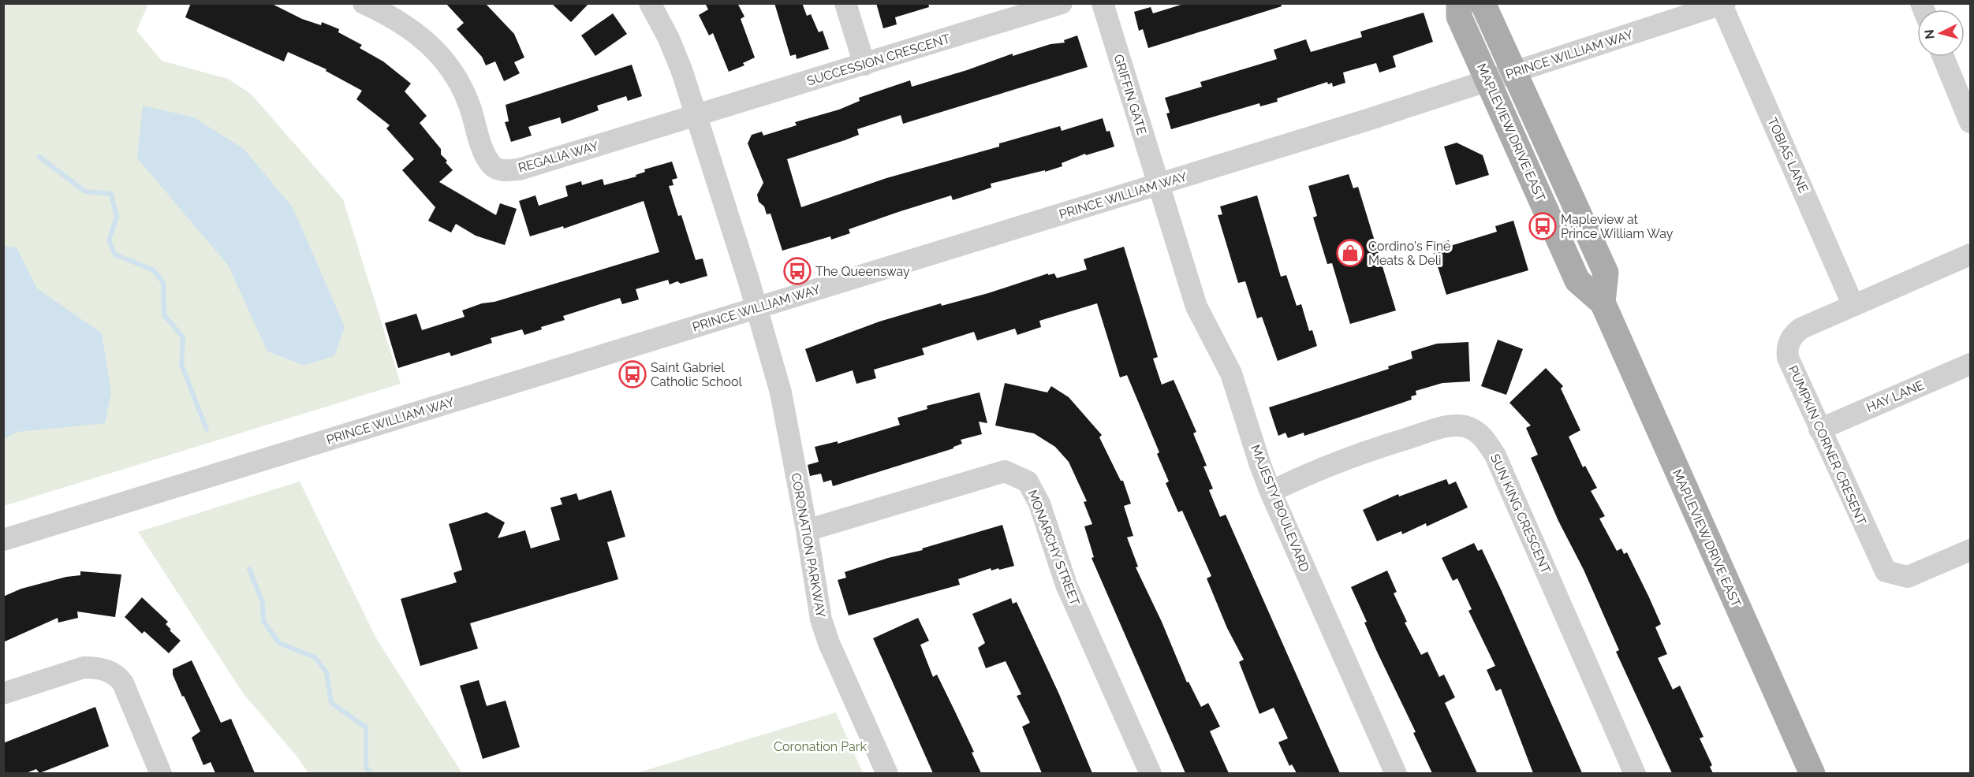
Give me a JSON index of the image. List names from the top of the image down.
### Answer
{
  "streets": {
    "main road": ["MAPLEVIEW DRIVE EAST"],
    "street": [
      "PRINCE WILLIAM WAY",
      "SUCCESSION CRESCENT",
      "GRIFFIN GATE",
      "TOBIAS LANE",
      "REGALIA WAY",
      "HAY LANE",
      "PUMPKIN CORNER CRESENT",
      "MAJESTY BOULEVARD",
      "SUN KING CRESCENT",
      "CORONATION PARKWAY",
      "MONARCHY STREET"
    ]
  },
  "crossings": [
    ["PRINCE WILLIAM WAY", "GRIFFIN GATE"],
    ["PRINCE WILLIAM WAY", "MAPLEVIEW DRIVE EAST"],
    ["PRINCE WILLIAM WAY", "TOBIAS LANE"],
    ["PRINCE WILLIAM WAY", "MAJESTY BOULEVARD"],
    ["PRINCE WILLIAM WAY", "CORONATION PARKWAY"],
    ["SUCCESSION CRESCENT", "REGALIA WAY"],
    ["GRIFFIN GATE", "MAJESTY BOULEVARD"],
    ["TOBIAS LANE", "PUMPKIN CORNER CRESENT"],
    ["HAY LANE", "PUMPKIN CORNER CRESENT"],
    ["MAJESTY BOULEVARD", "SUN KING CRESCENT"],
    ["CORONATION PARKWAY", "MONARCHY STREET"]
  ],
  "parks": ["Coronation Park"],
  "places": {
    "bus stop": ["Mapleview at Prince William Way", "The Queensway", "Saint Gabriel Catholic School"],
    "shop": ["Cordino's Fine Meats & Deli"]
  },
  "north": "left"
}
